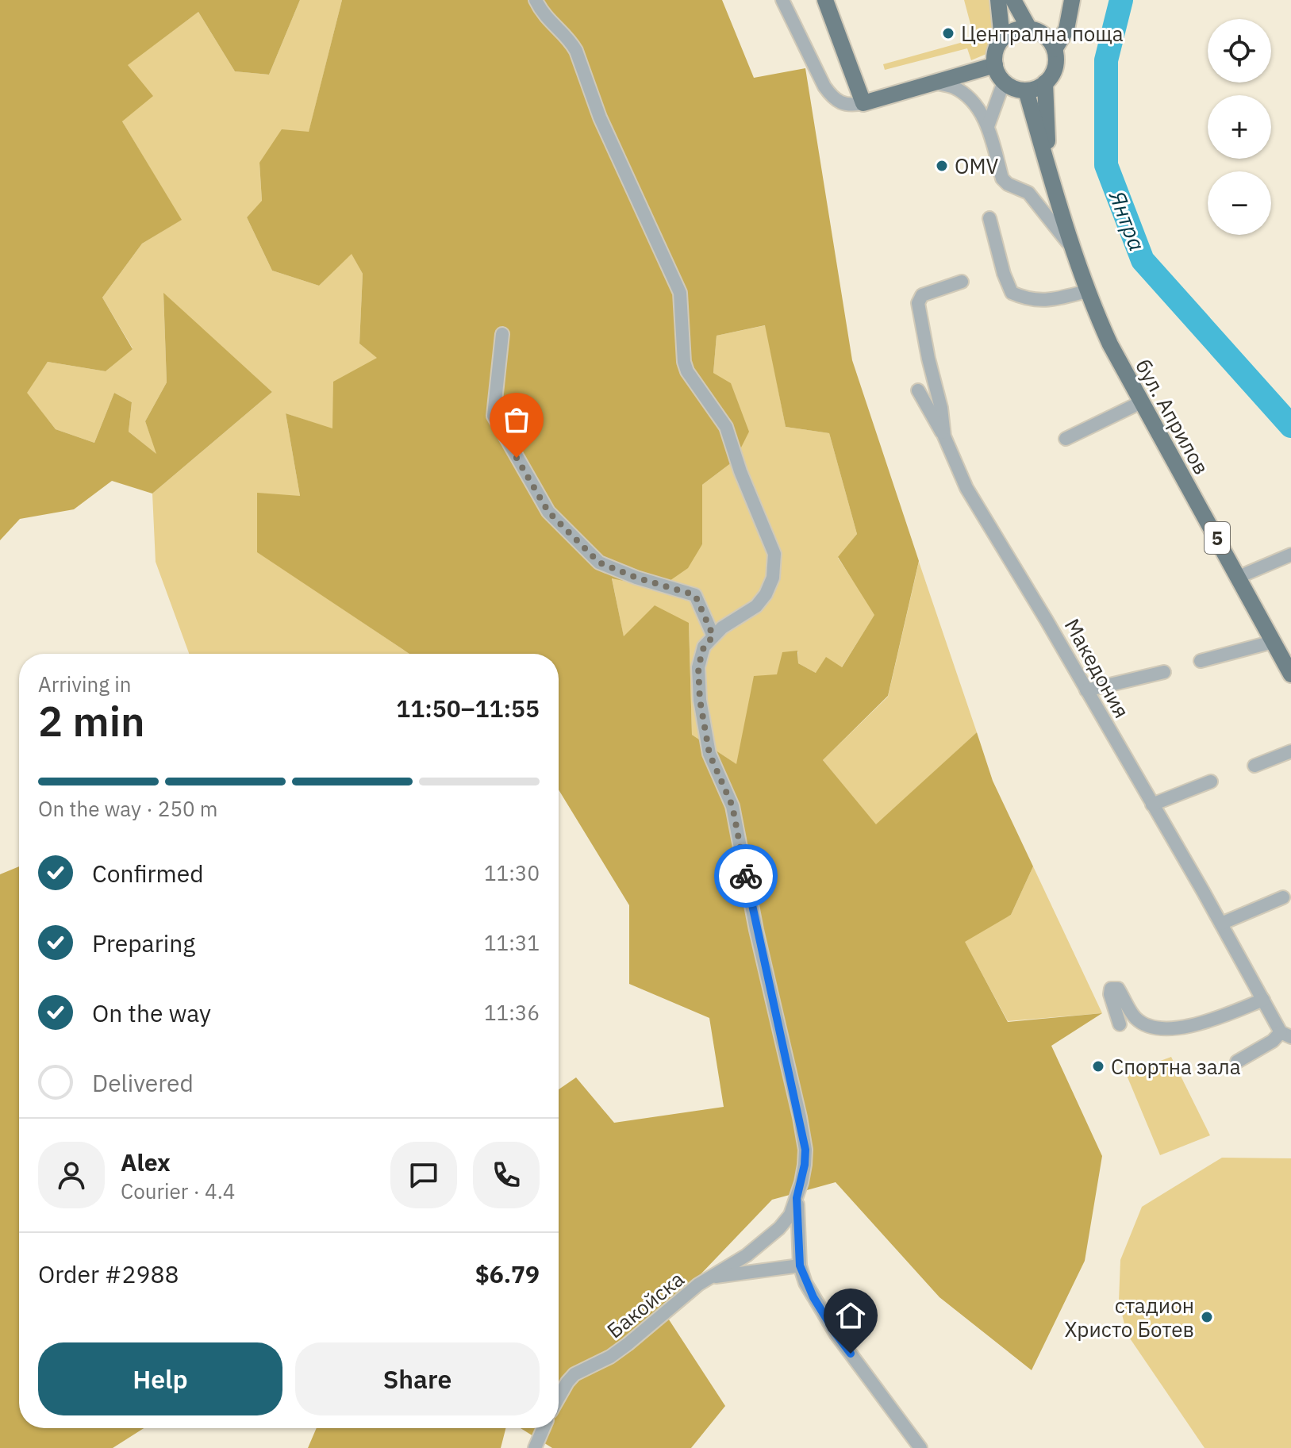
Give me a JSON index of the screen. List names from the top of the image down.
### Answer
{
  "streets": {
    "main road": ["бул. Априлов", "5"],
    "street": ["Македония", "Бакойска"]
  },
  "crossings": [
    ["бул. Априлов", "5"]
  ],
  "water": ["Янтра"],
  "places": [
    "Централна поща",
    "OMV",
    "Спортна зала",
    "стадион Христо Ботев"
  ],
  "page": {
    "map_buttons": ["+", "−"],
    "heading": ["2 min", "Arriving in", "11:50–11:55"],
    "panel": [
      "Alex",
      "Courier · 4.4",
      "Order #2988",
      "$6.79"
    ],
    "bar": "On the way · 250 m",
    "list": [
      ["Confirmed", "11:30"],
      ["Preparing", "11:31"],
      ["On the way", "11:36"],
      "Delivered"
    ],
    "buttons": ["Help", "Share"]
  }
}
